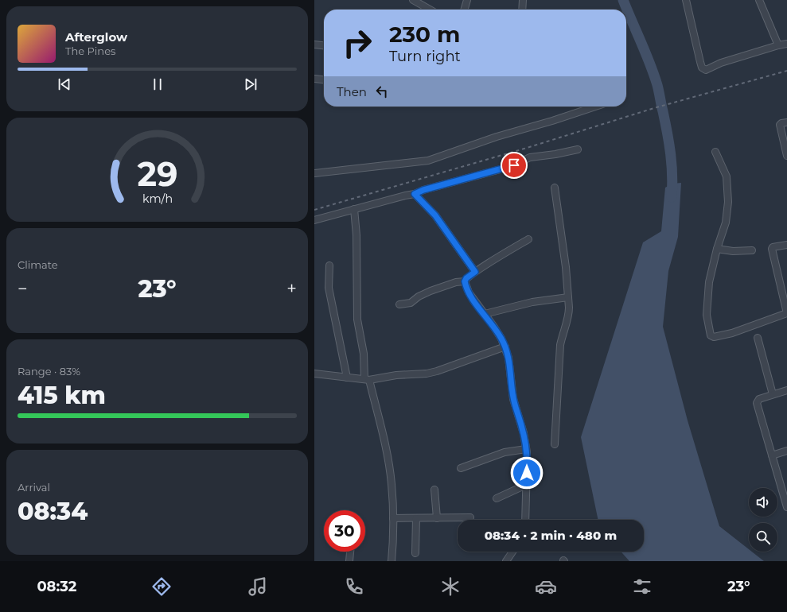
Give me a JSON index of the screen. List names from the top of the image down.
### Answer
{
  "page": {
    "turn": ["230 m", "Turn right"],
    "song": ["Afterglow", "The Pines"],
    "then": "Then",
    "tile": [
      "Climate",
      ["Range · 83%", "415 km"],
      ["Arrival", "08:34"]
    ],
    "heat": ["−", "23°", "+"],
    "limit": "30",
    "trip": "08:34 · 2 min · 480 m",
    "tabs": ["08:32", "23°"],
    "gauge": ["29", "km/h"]
  }
}
